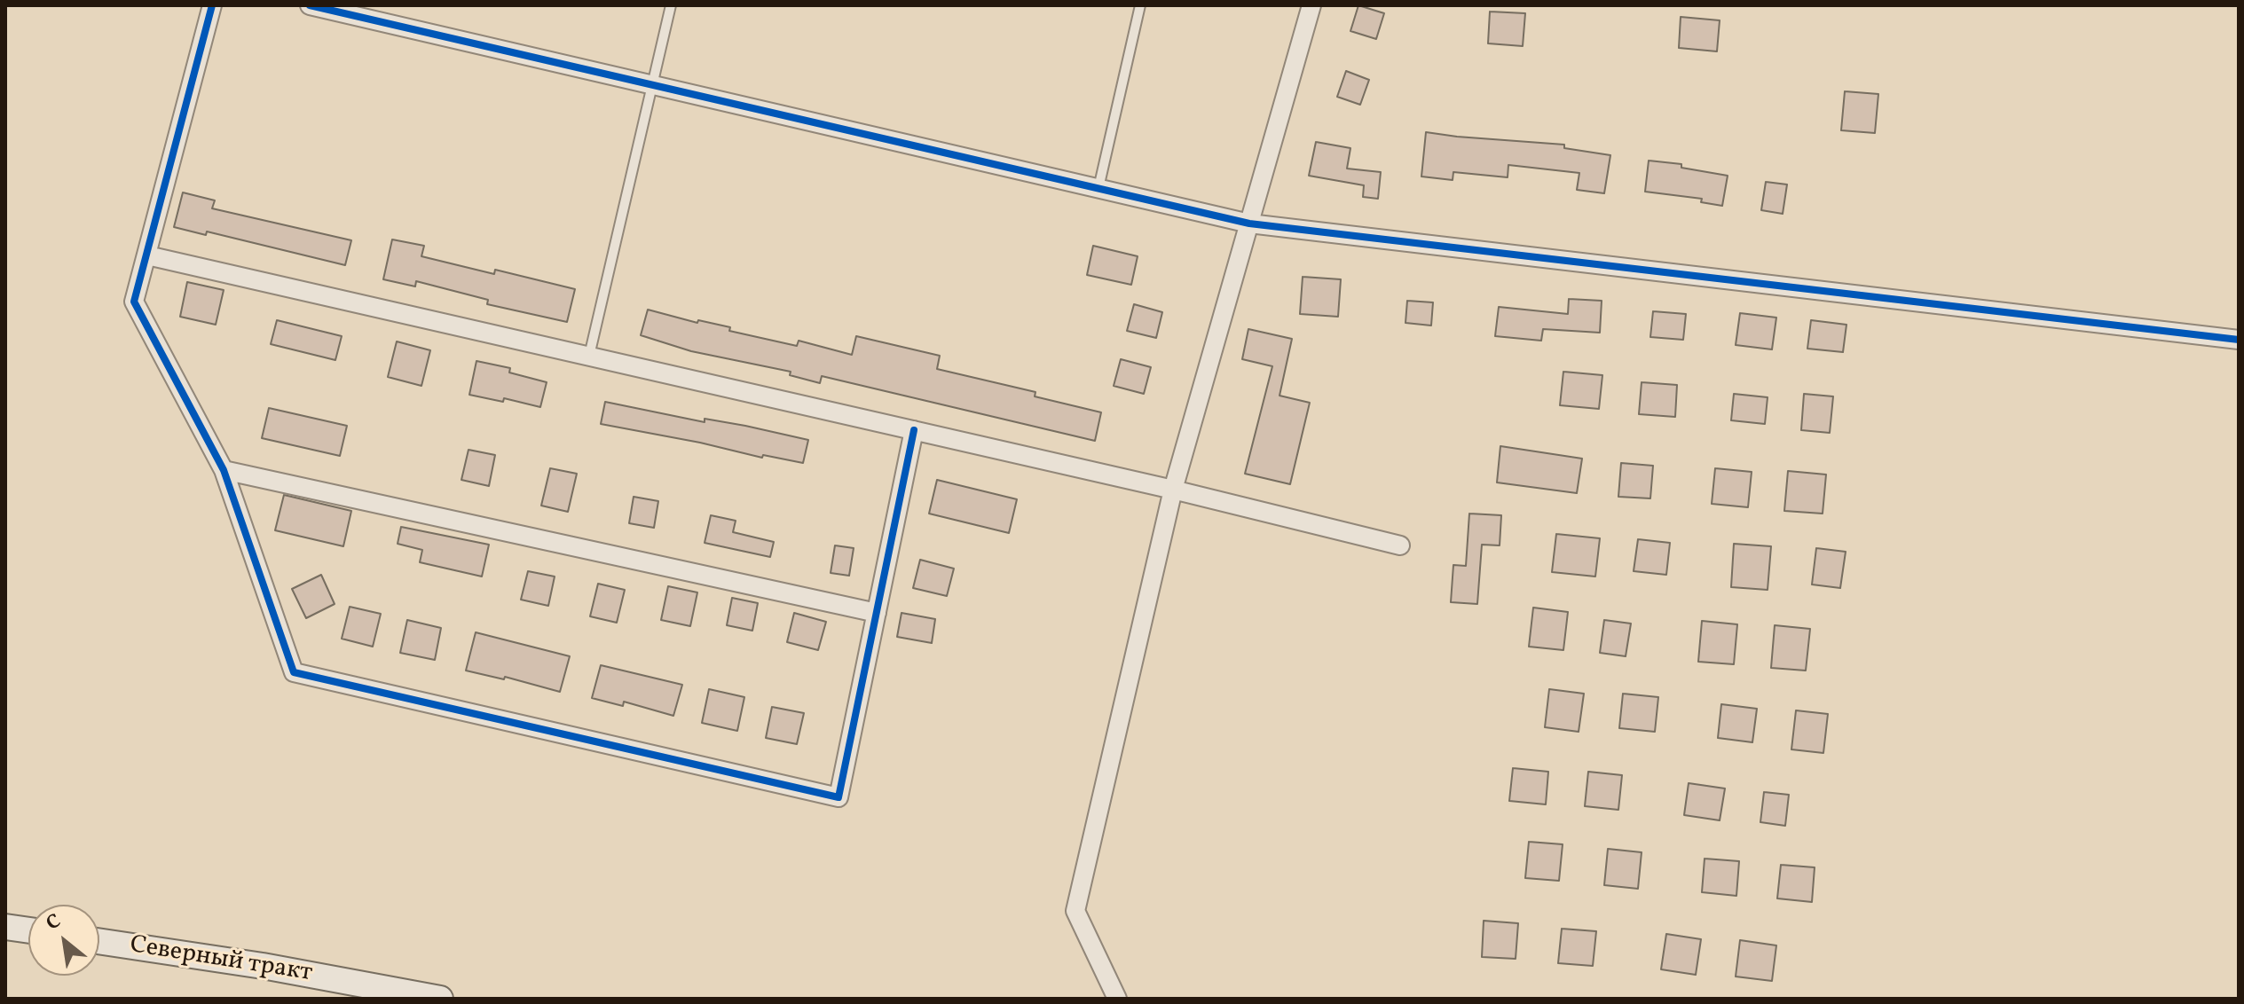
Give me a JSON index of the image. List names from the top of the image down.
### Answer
{
  "streets": {
    "main road": ["Северный тракт"]
  },
  "north": "top left"
}
